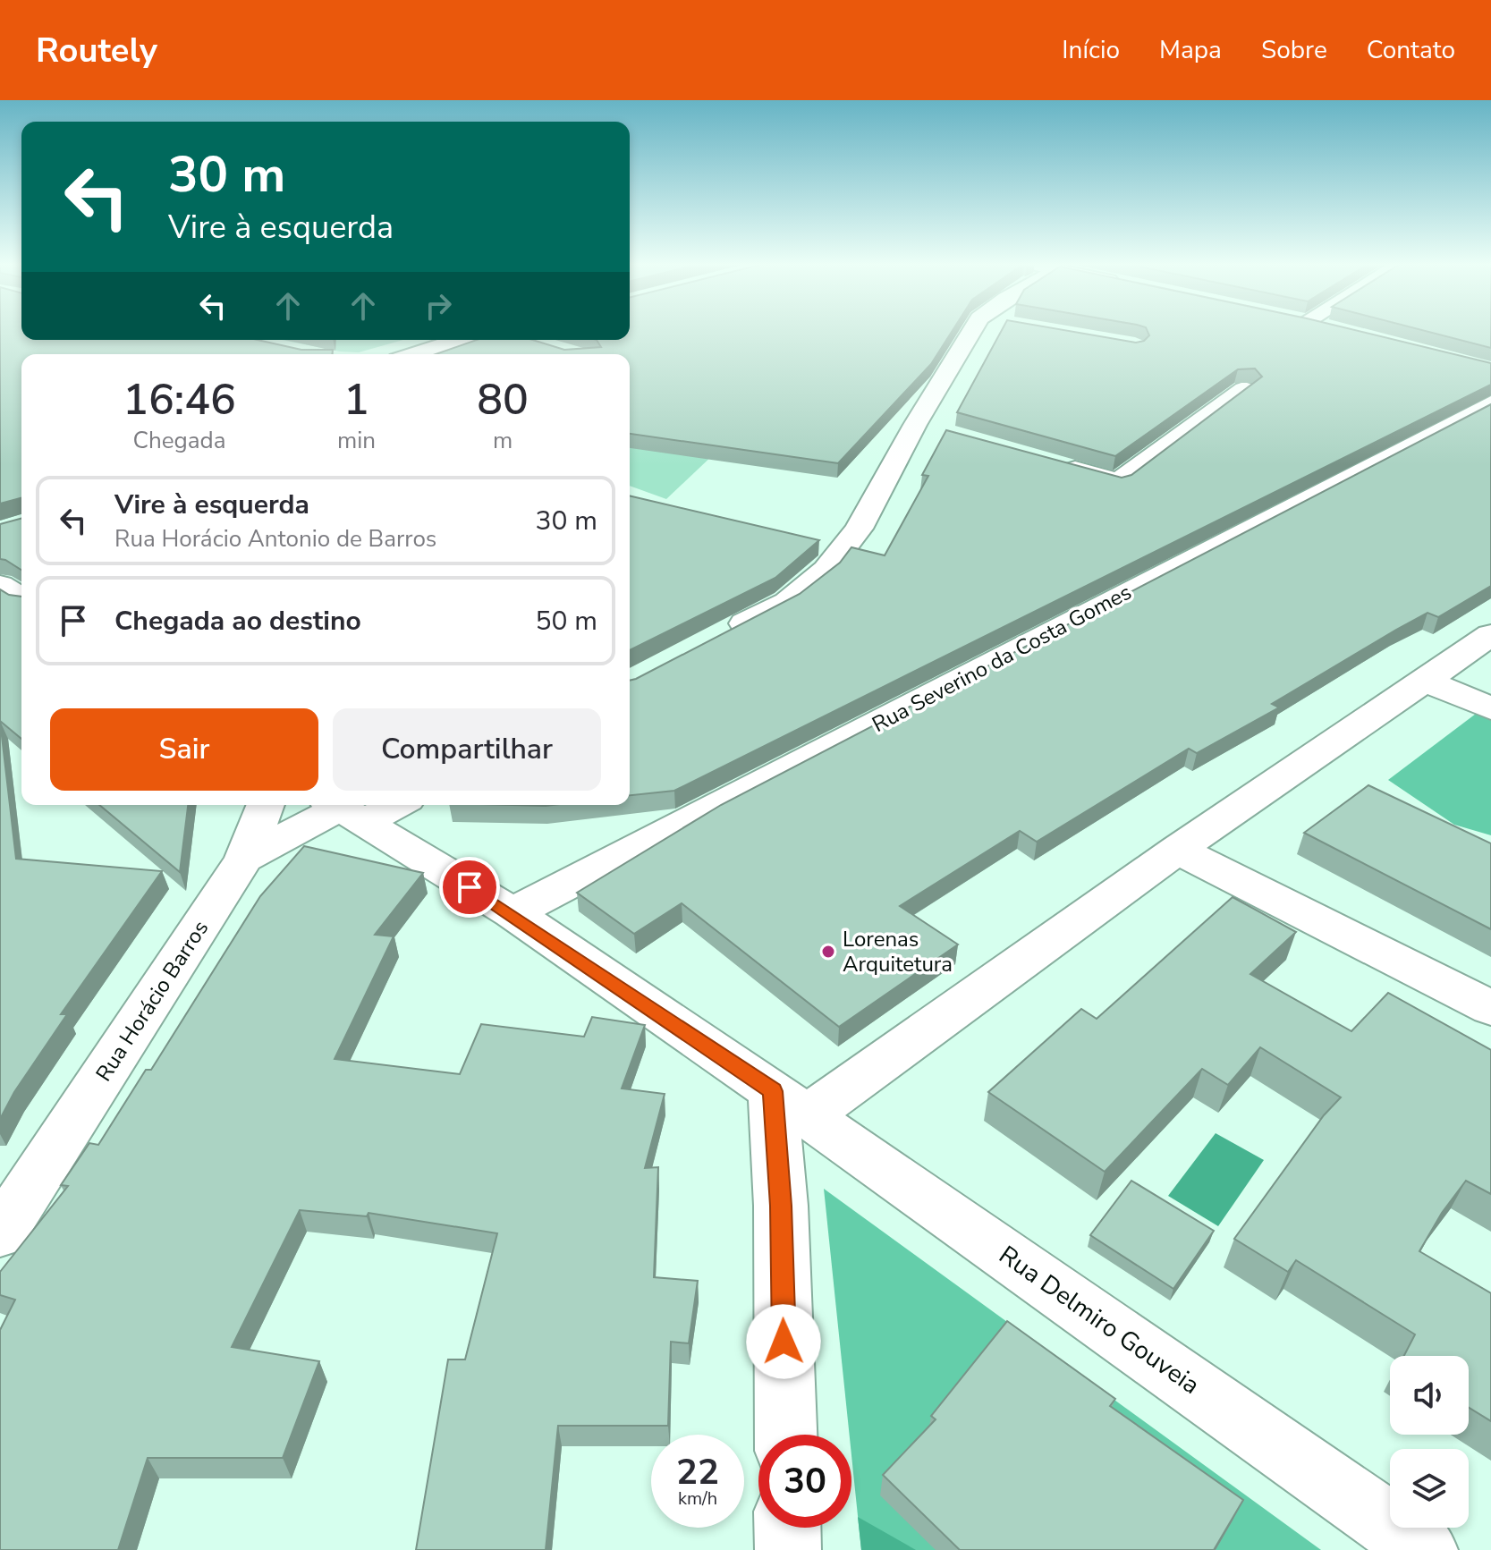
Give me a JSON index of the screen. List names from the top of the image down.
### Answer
{
  "streets": {
    "street": ["Rua Severino da Costa Gomes", "Rua Horácio Barros", "Rua Delmiro Gouveia"]
  },
  "crossings": [
    ["Rua Severino da Costa Gomes", "Rua Delmiro Gouveia"],
    ["Rua Horácio Barros", "Rua Delmiro Gouveia"]
  ],
  "places": ["Lorenas Arquitetura"],
  "page": {
    "header": "Routely",
    "nav": [
      "Início",
      "Mapa",
      "Sobre",
      "Contato"
    ],
    "turn": ["30 m", "Vire à esquerda"],
    "eta": [
      "16:46",
      "Chegada",
      "1",
      "min",
      "80",
      "m"
    ],
    "list": [
      {
        "name": "Vire à esquerda",
        "note": "Rua Horácio Antonio de Barros",
        "value": "30 m"
      },
      {
        "name": "Chegada ao destino",
        "value": "50 m"
      }
    ],
    "buttons": ["Sair", "Compartilhar"],
    "speed": "22 km/h",
    "limit": "30"
  }
}
